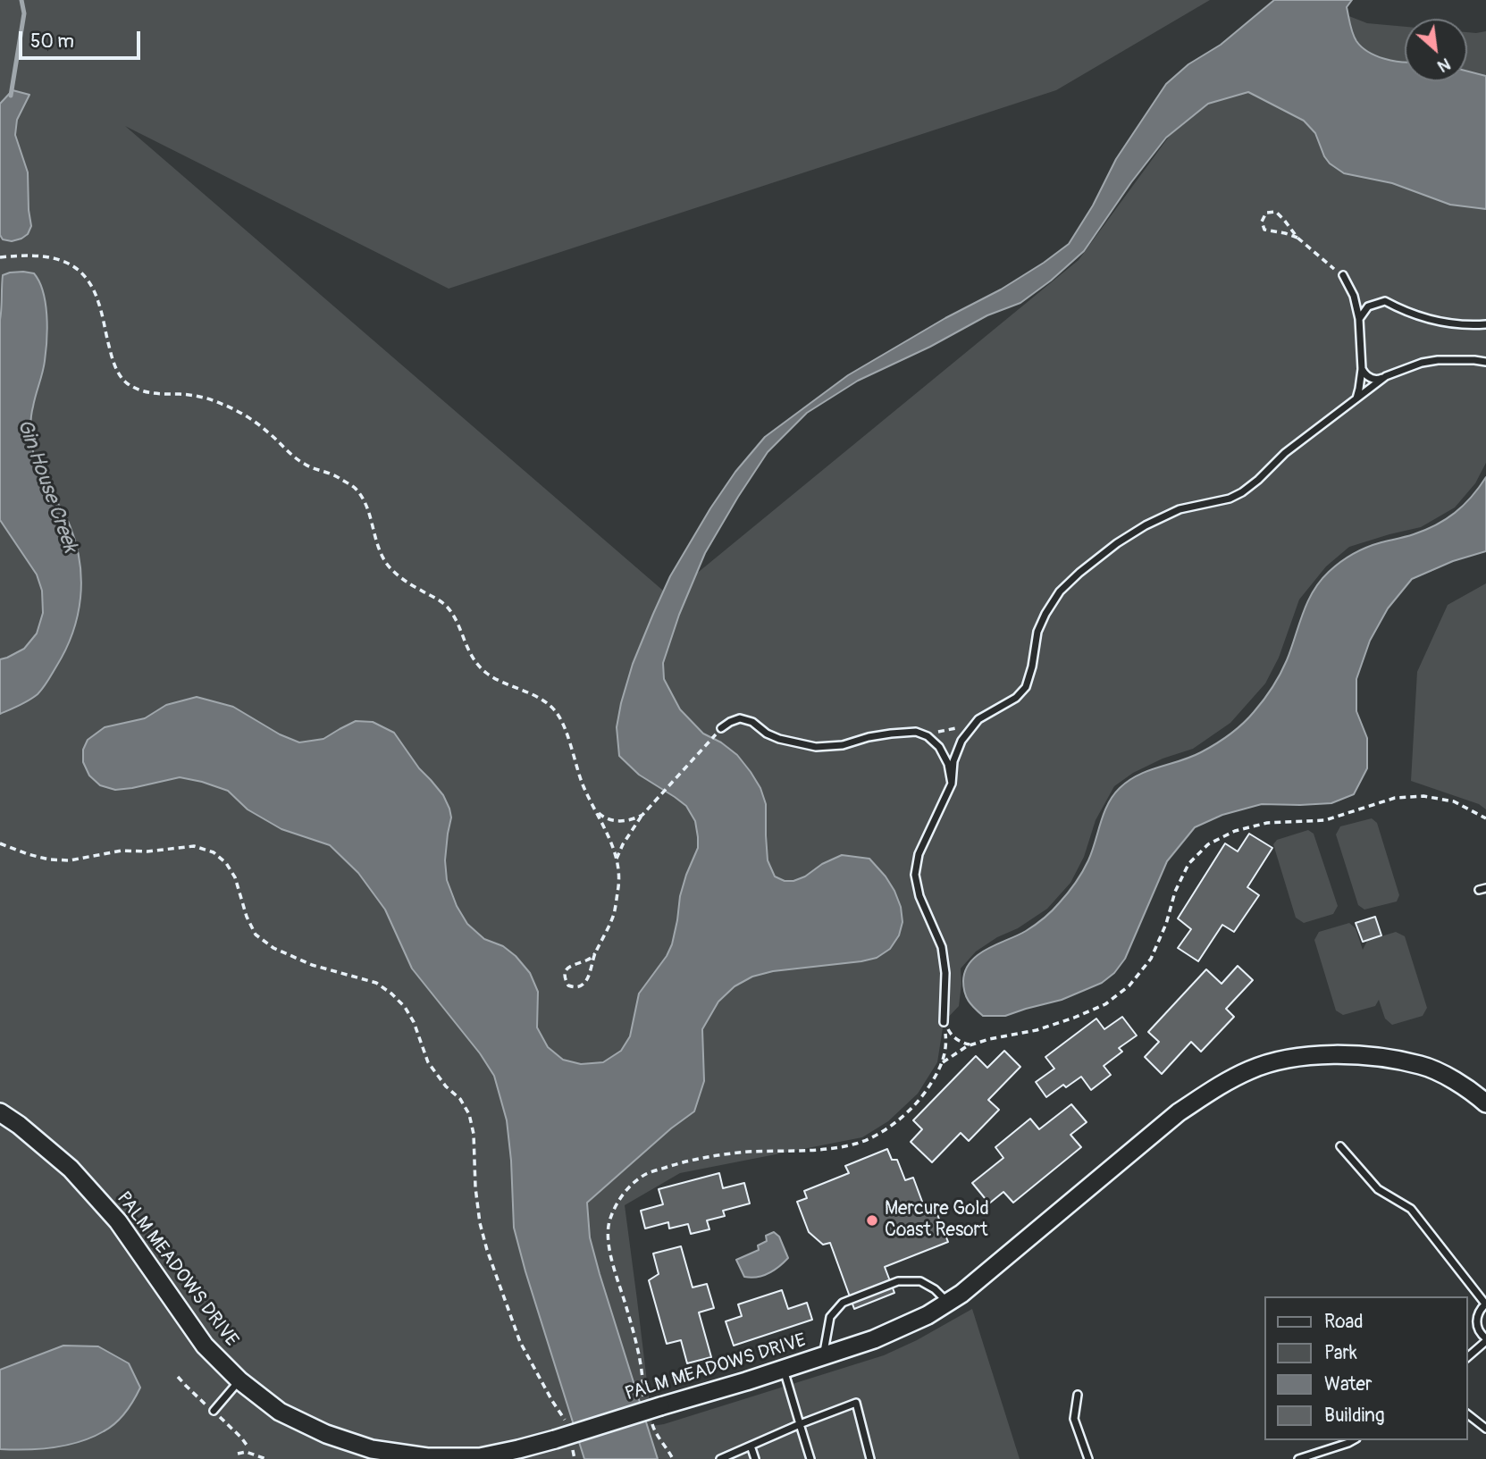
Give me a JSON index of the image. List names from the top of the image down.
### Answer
{
  "streets": {
    "street": ["PALM MEADOWS DRIVE"]
  },
  "water": ["Gin House Creek"],
  "places": ["Mercure Gold Coast Resort"],
  "legend": [
    "Road",
    "Park",
    "Water",
    "Building"
  ],
  "scale_bar": "50 m",
  "north": "bottom right"
}
